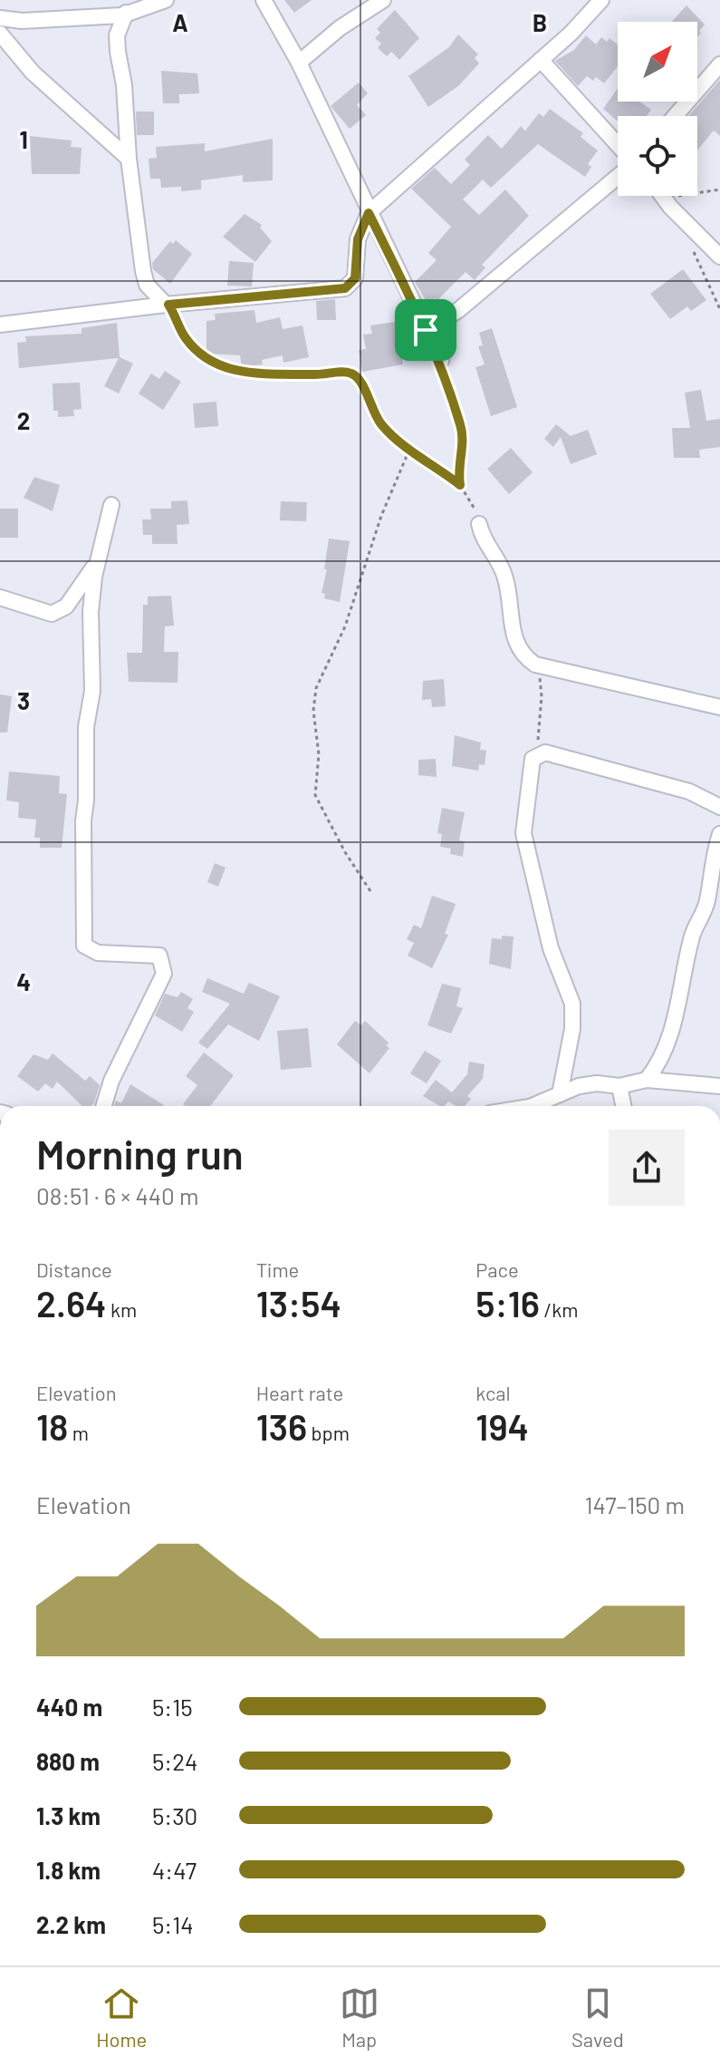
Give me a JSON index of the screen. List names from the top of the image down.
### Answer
{
  "north": "top right",
  "page": {
    "heading": ["Morning run", "08:51 · 6 × 440 m"],
    "stats": [
      ["Distance", "2.64 km"],
      ["Time", "13:54"],
      ["Pace", "5:16 /km"],
      ["Elevation", "18 m"],
      ["Heart rate", "136 bpm"],
      ["kcal", "194"]
    ],
    "chart": ["Elevation", "147–150 m"],
    "list": [
      {
        "name": "440 m",
        "note": "5:15"
      },
      {
        "name": "880 m",
        "note": "5:24"
      },
      {
        "name": "1.3 km",
        "note": "5:30"
      },
      {
        "name": "1.8 km",
        "note": "4:47"
      },
      {
        "name": "2.2 km",
        "note": "5:14"
      }
    ],
    "tabs": ["Home", "Map", "Saved"]
  },
  "grid": {
    "columns": ["A", "B"],
    "rows": [
      "1",
      "2",
      "3",
      "4"
    ]
  }
}
